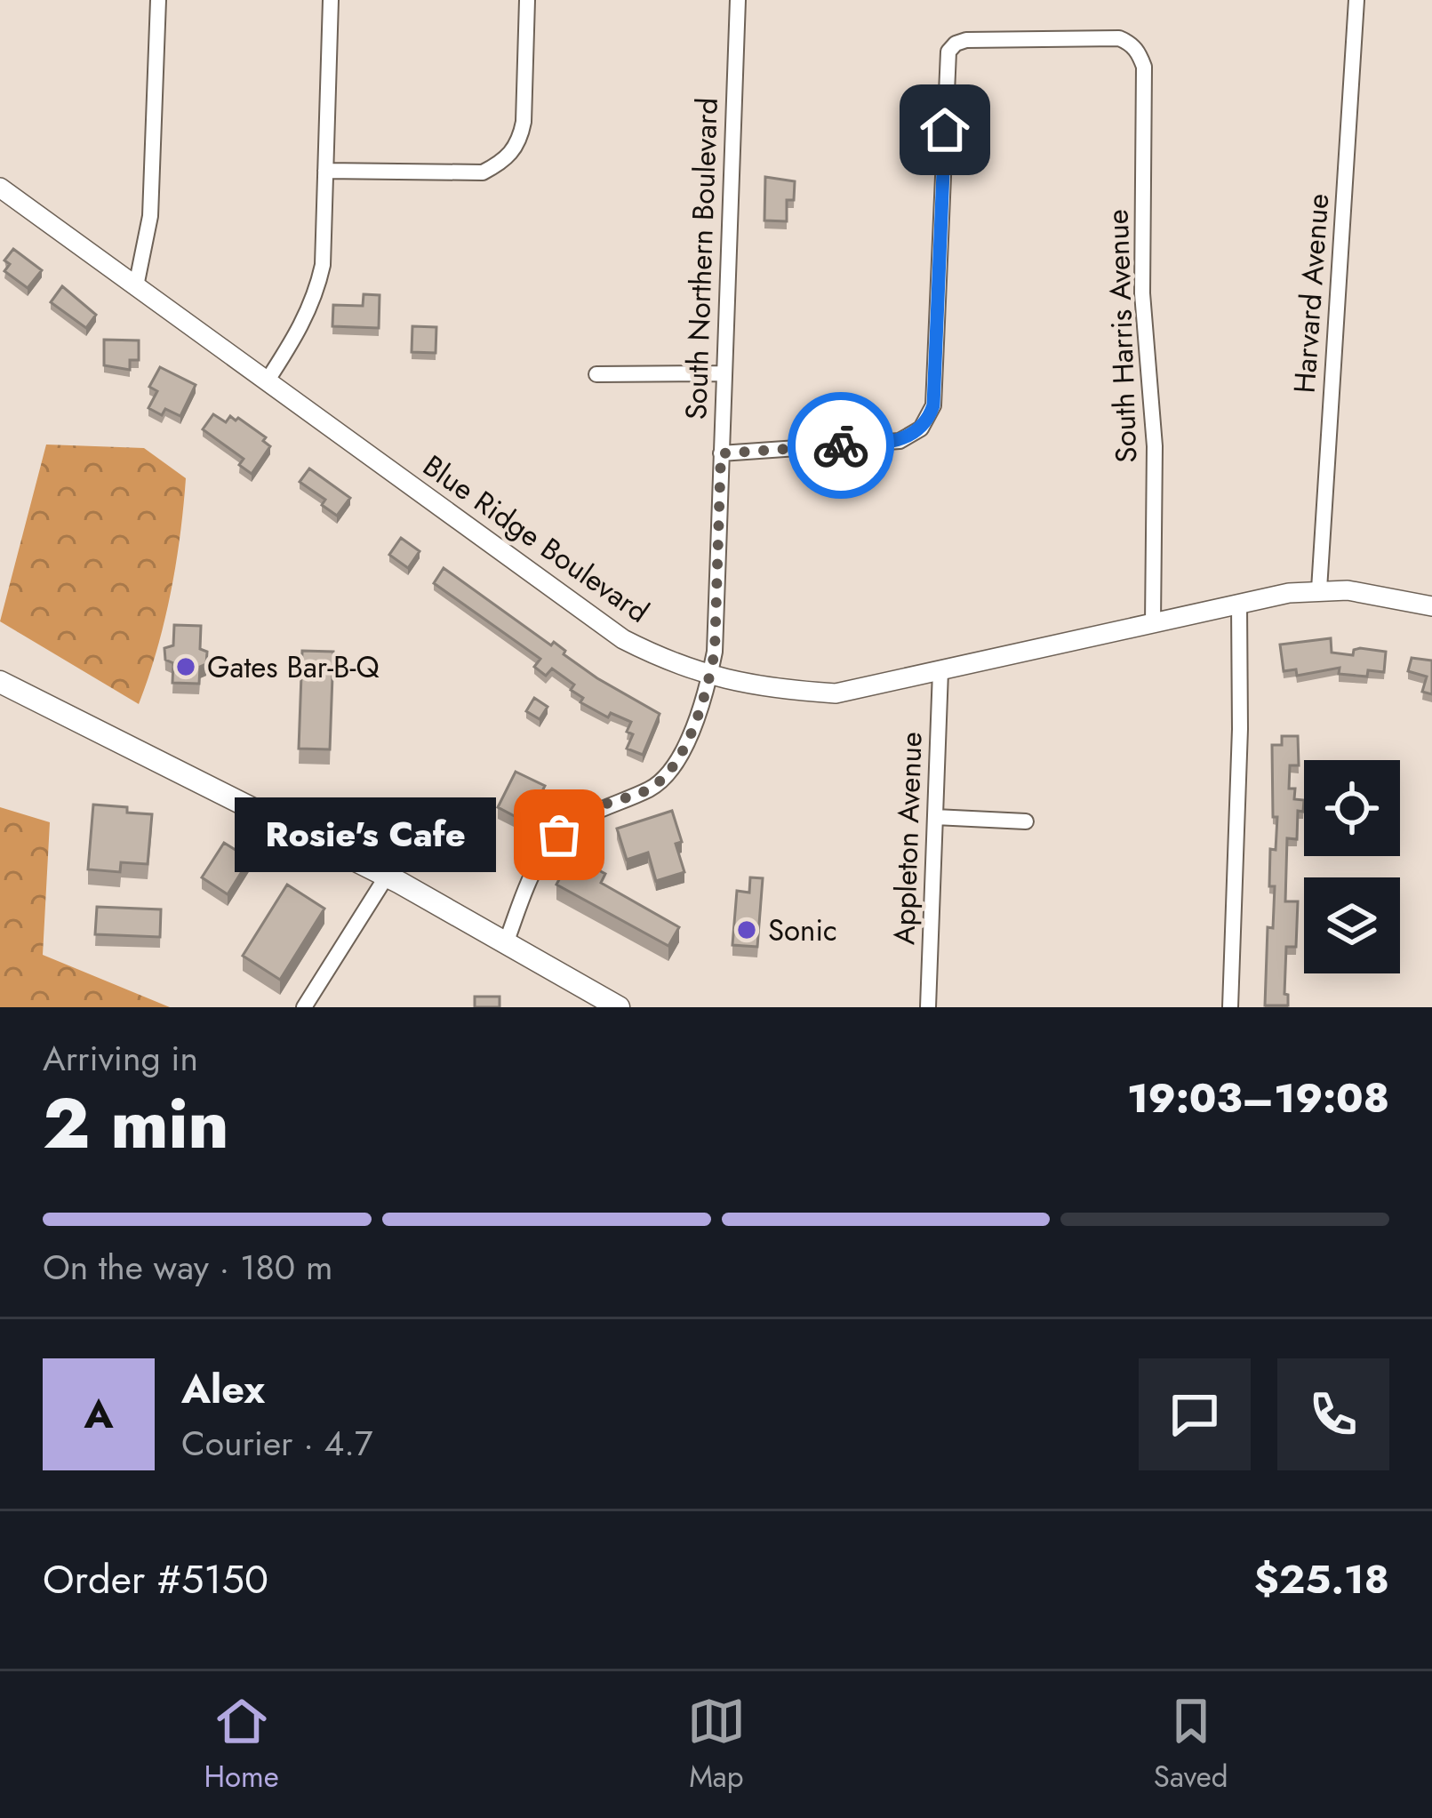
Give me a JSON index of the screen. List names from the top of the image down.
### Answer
{
  "streets": {
    "street": [
      "South Northern Boulevard",
      "Harvard Avenue",
      "South Harris Avenue",
      "Blue Ridge Boulevard",
      "Appleton Avenue"
    ]
  },
  "crossings": [
    ["South Northern Boulevard", "South Harris Avenue"],
    ["South Northern Boulevard", "Blue Ridge Boulevard"],
    ["Harvard Avenue", "Blue Ridge Boulevard"],
    ["South Harris Avenue", "Blue Ridge Boulevard"],
    ["Blue Ridge Boulevard", "Appleton Avenue"]
  ],
  "places": ["Gates Bar-B-Q", "Rosie's Cafe", "Sonic"],
  "page": {
    "bubble": "Rosie's Cafe",
    "heading": ["2 min", "Arriving in", "19:03–19:08"],
    "panel": [
      "Alex",
      "Courier · 4.7",
      "Order #5150",
      "$25.18"
    ],
    "bar": "On the way · 180 m",
    "round": "A",
    "tabs": ["Home", "Map", "Saved"]
  }
}
